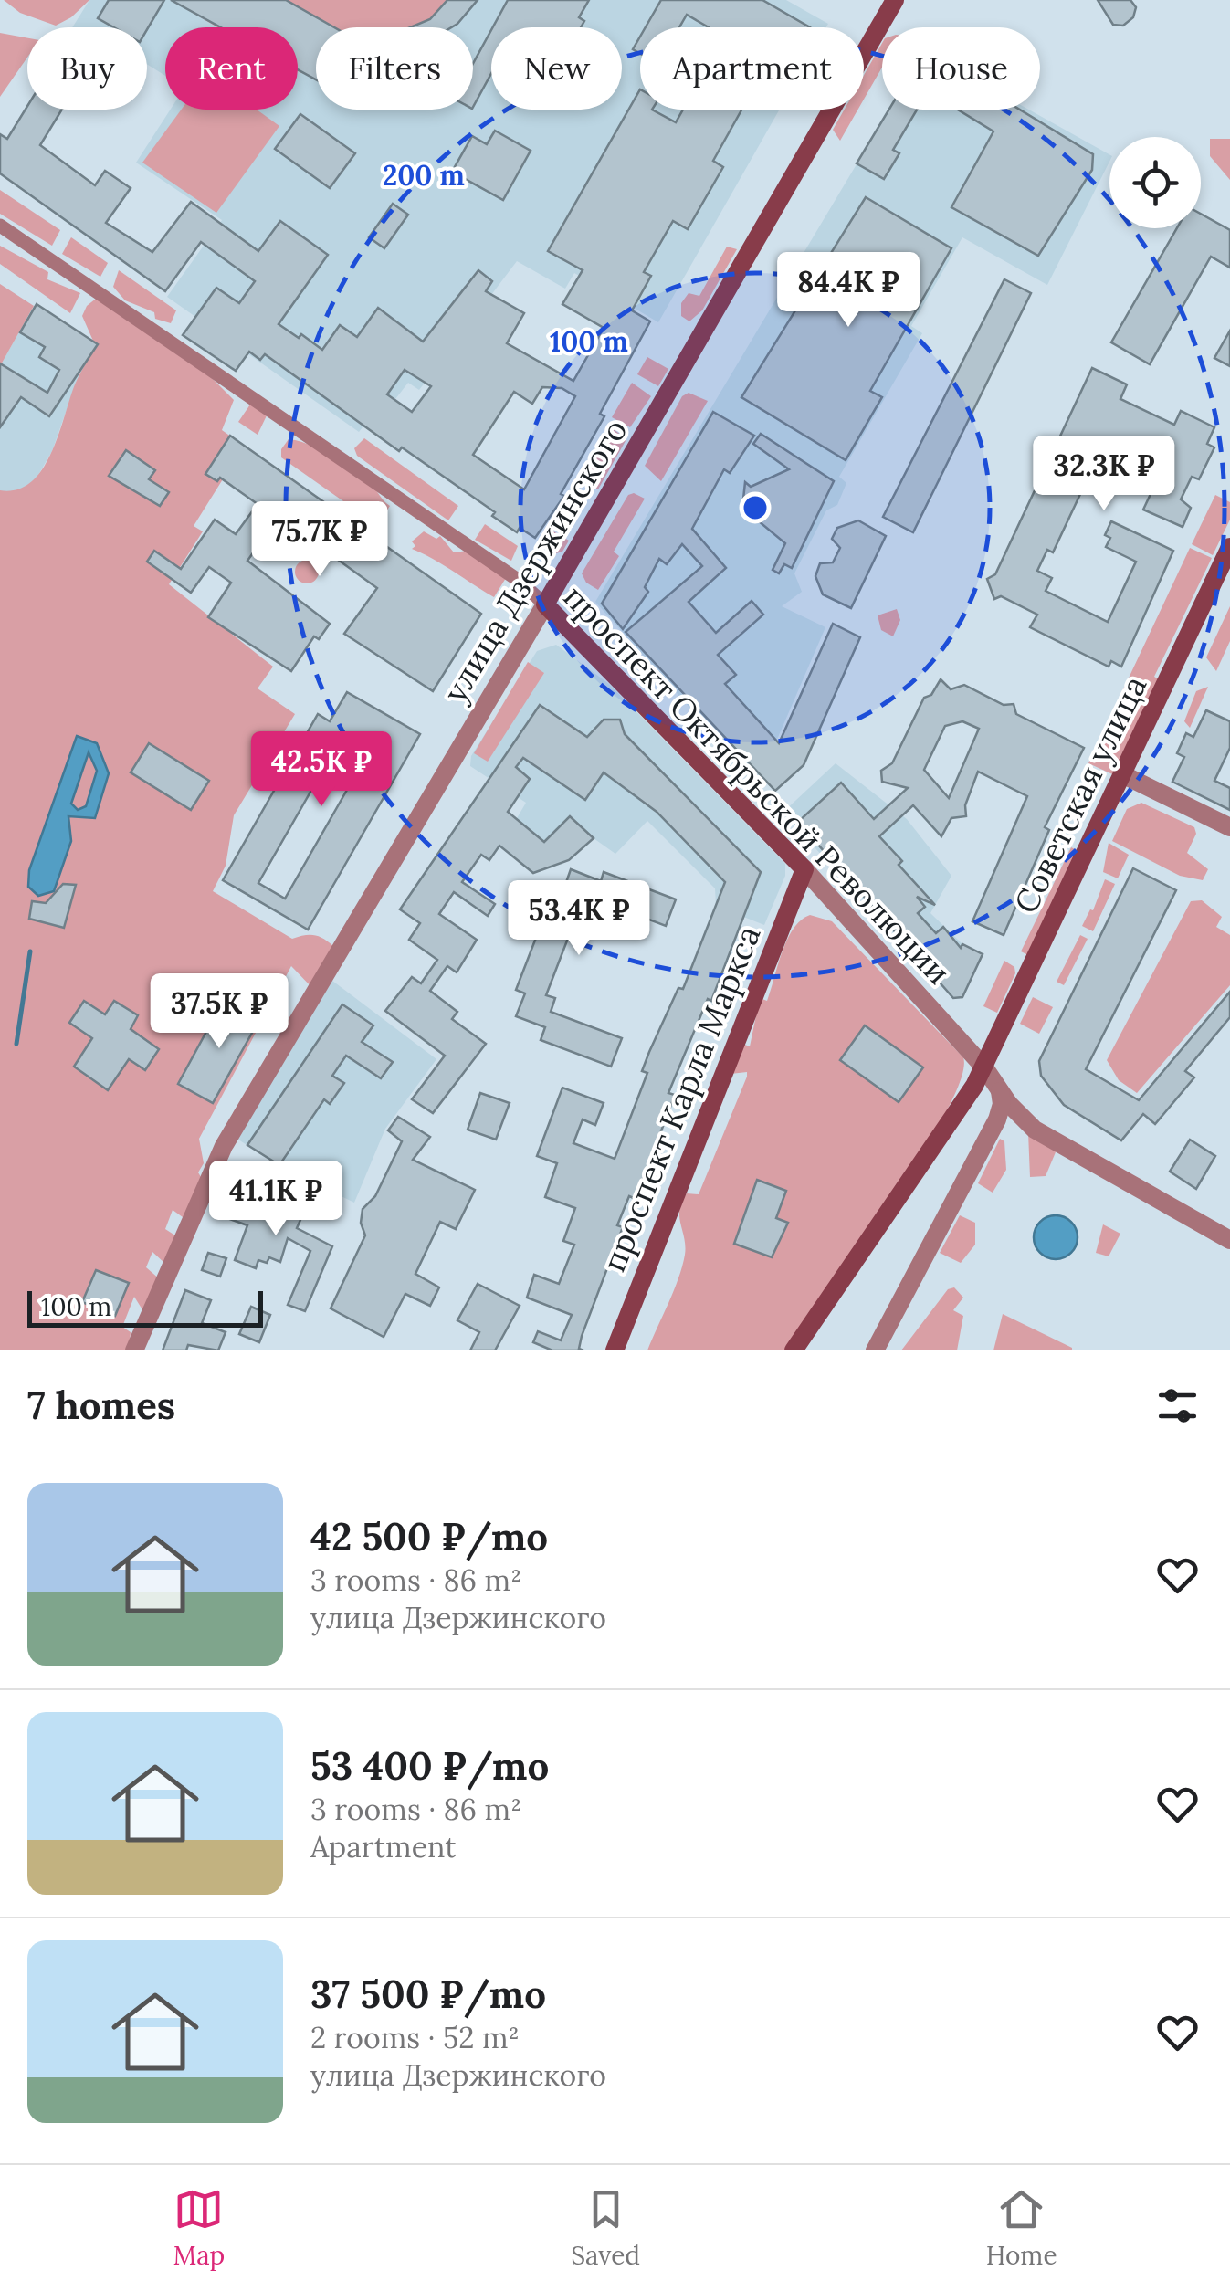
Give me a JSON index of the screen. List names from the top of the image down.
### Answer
{
  "streets": {
    "main road": [
      "улица Дзержинского",
      "проспект Октябрьской Революции",
      "Советская улица",
      "проспект Карла Маркса"
    ]
  },
  "crossings": [
    ["улица Дзержинского", "проспект Октябрьской Революции"],
    ["проспект Октябрьской Революции", "Советская улица"],
    ["проспект Октябрьской Революции", "проспект Карла Маркса"]
  ],
  "scale_bar": "100 m",
  "page": {
    "chip": [
      "Buy",
      "Rent",
      "Filters",
      "New",
      "Apartment",
      "House"
    ],
    "price": [
      "84.4K ₽",
      "32.3K ₽",
      "75.7K ₽",
      "42.5K ₽",
      "53.4K ₽",
      "37.5K ₽",
      "41.1K ₽"
    ],
    "scale": "100 m",
    "heading": "7 homes",
    "list": [
      {
        "name": "42 500 ₽/mo",
        "note": "3 rooms · 86 m² · улица Дзержинского"
      },
      {
        "name": "53 400 ₽/mo",
        "note": "3 rooms · 86 m² · Apartment"
      },
      {
        "name": "37 500 ₽/mo",
        "note": "2 rooms · 52 m² · улица Дзержинского"
      }
    ],
    "tabs": ["Map", "Saved", "Home"]
  },
  "rings": ["200 m", "100 m"]
}
